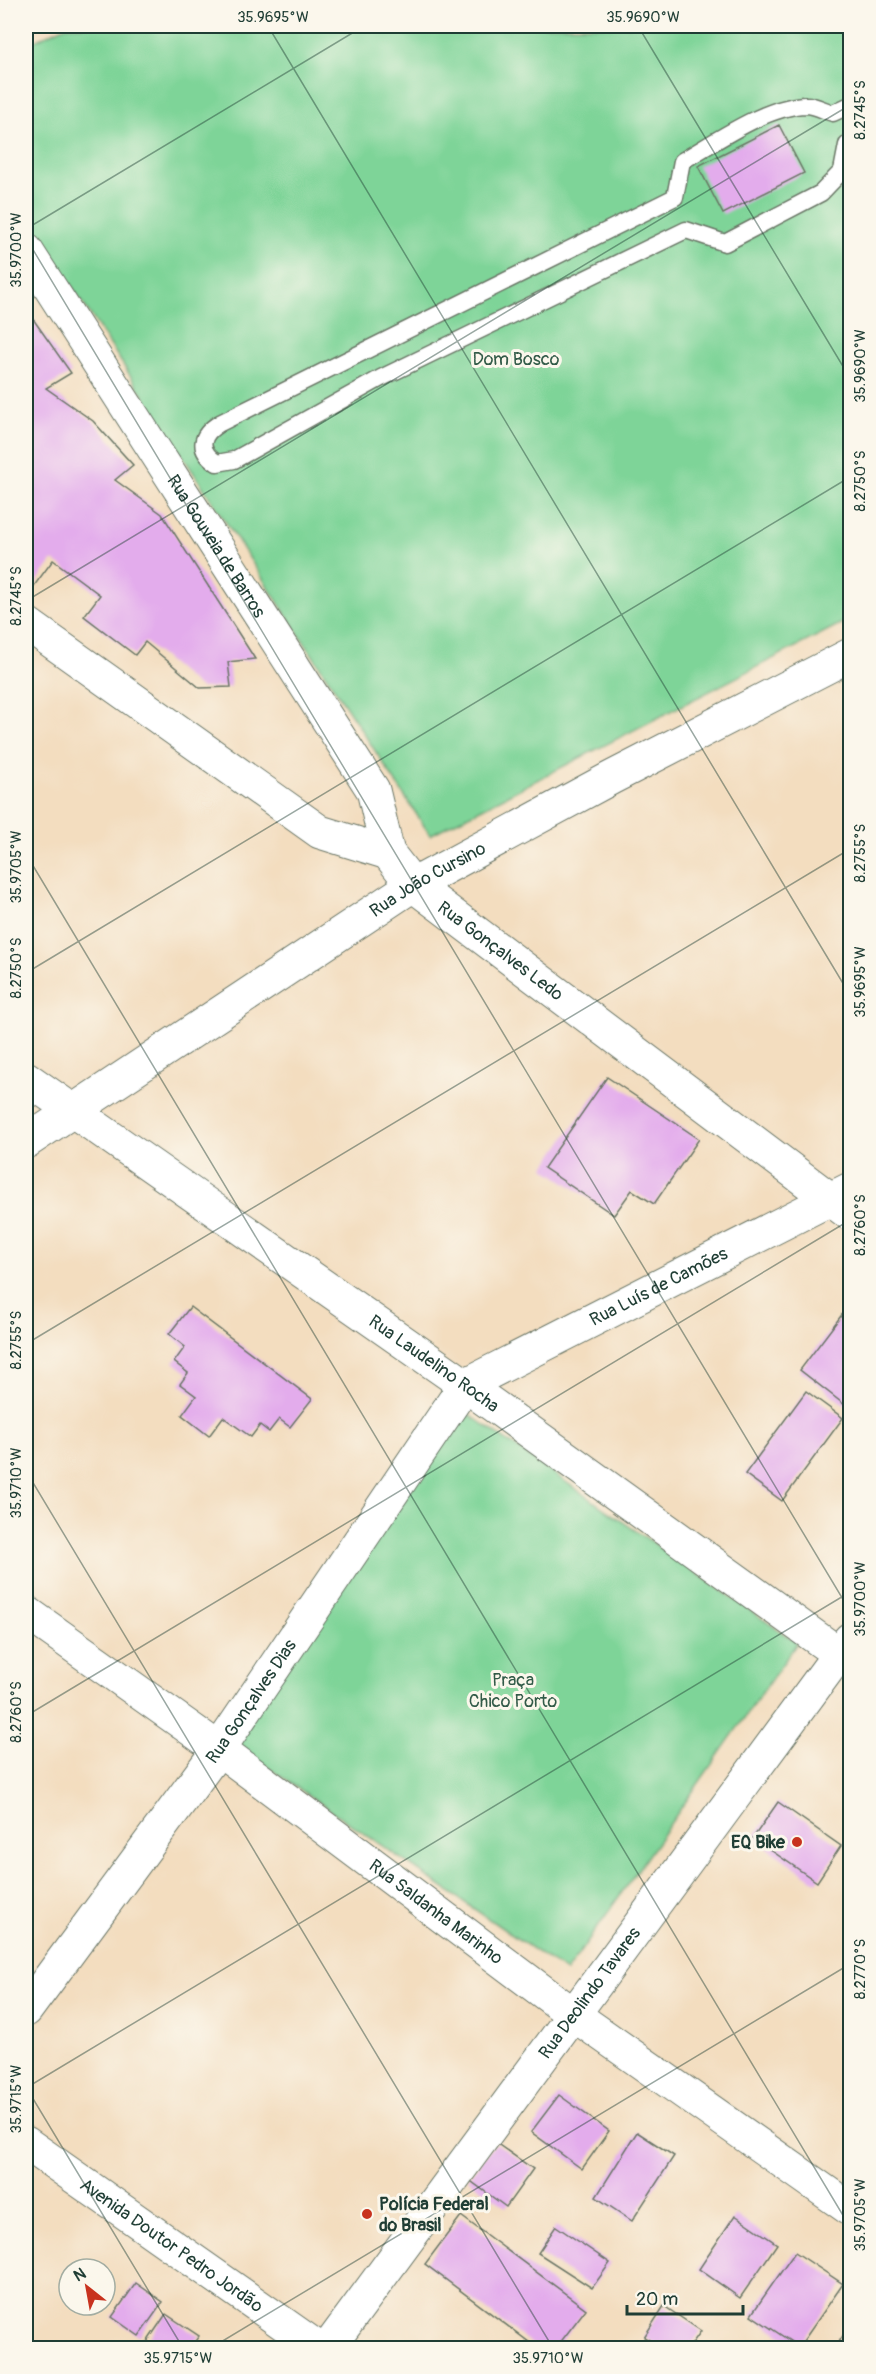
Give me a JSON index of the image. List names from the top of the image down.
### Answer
{
  "streets": {
    "street": [
      "Rua Gouveia de Barros",
      "Rua João Cursino",
      "Rua Gonçalves Ledo",
      "Rua Luís de Camões",
      "Rua Laudelino Rocha",
      "Rua Gonçalves Dias",
      "Rua Saldanha Marinho",
      "Rua Deolindo Tavares",
      "Avenida Doutor Pedro Jordão"
    ]
  },
  "crossings": [
    ["Rua Gouveia de Barros", "Rua Gonçalves Ledo"],
    ["Rua João Cursino", "Rua Gonçalves Ledo"],
    ["Rua João Cursino", "Rua Laudelino Rocha"],
    ["Rua Gonçalves Ledo", "Rua Luís de Camões"],
    ["Rua Luís de Camões", "Rua Laudelino Rocha"],
    ["Rua Luís de Camões", "Rua Gonçalves Dias"],
    ["Rua Laudelino Rocha", "Rua Gonçalves Dias"],
    ["Rua Laudelino Rocha", "Rua Deolindo Tavares"],
    ["Rua Gonçalves Dias", "Rua Saldanha Marinho"],
    ["Rua Saldanha Marinho", "Rua Deolindo Tavares"]
  ],
  "parks": ["Dom Bosco", "Praça Chico Porto"],
  "places": ["EQ Bike", "Polícia Federal do Brasil"],
  "scale_bar": "20 m",
  "north": "top left",
  "coordinates": [
    "35.9695°W",
    "35.9690°W",
    "8.2745°S",
    "35.9700°W",
    "8.2750°S",
    "8.2755°S",
    "35.9705°W",
    "8.2760°S",
    "35.9710°W",
    "8.2770°S",
    "35.9715°W"
  ]
}
